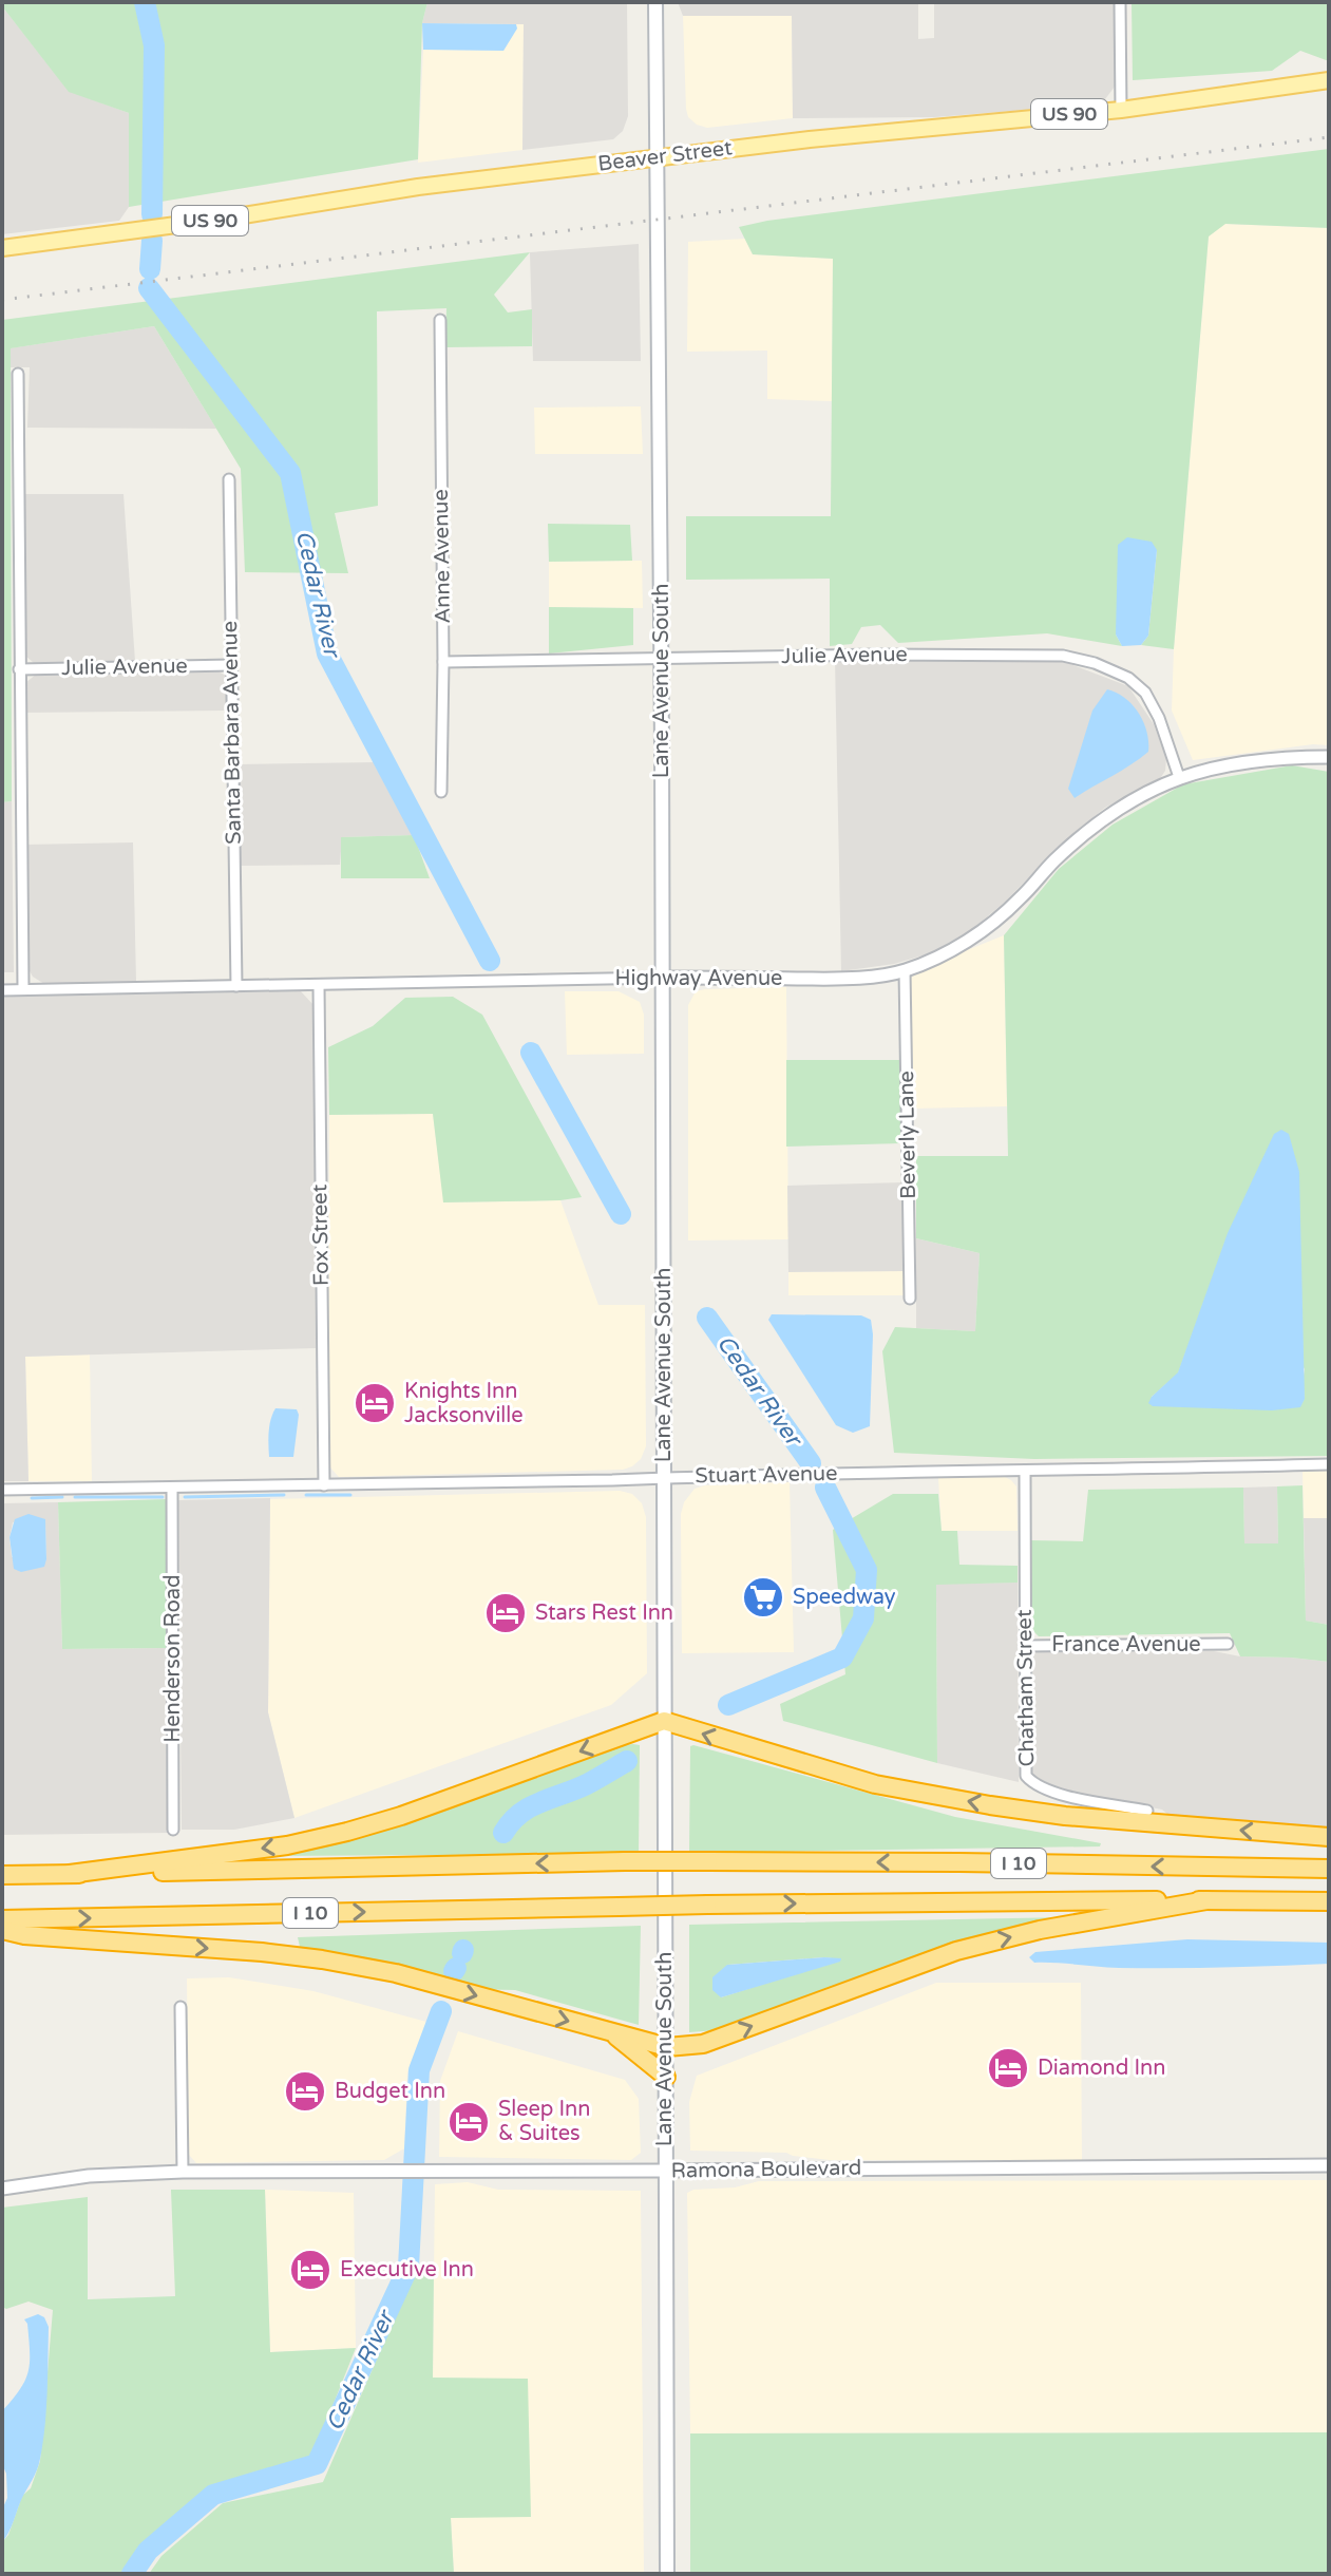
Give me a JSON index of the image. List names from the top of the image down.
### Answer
{
  "streets": {
    "highway": ["I 10"],
    "main road": ["US 90", "Beaver Street", "Lane Avenue South"],
    "street": [
      "Anne Avenue",
      "Julie Avenue",
      "Santa Barbara Avenue",
      "Highway Avenue",
      "Beverly Lane",
      "Fox Street",
      "Stuart Avenue",
      "France Avenue",
      "Henderson Road",
      "Chatham Street",
      "Ramona Boulevard"
    ]
  },
  "crossings": [
    ["Beaver Street", "Lane Avenue South"],
    ["Anne Avenue", "Julie Avenue"],
    ["Julie Avenue", "Lane Avenue South"],
    ["Julie Avenue", "Santa Barbara Avenue"],
    ["Julie Avenue", "Highway Avenue"],
    ["Lane Avenue South", "Highway Avenue"],
    ["Lane Avenue South", "Stuart Avenue"],
    ["Lane Avenue South", "Ramona Boulevard"],
    ["Santa Barbara Avenue", "Highway Avenue"],
    ["Highway Avenue", "Beverly Lane"],
    ["Highway Avenue", "Fox Street"],
    ["Fox Street", "Stuart Avenue"],
    ["Stuart Avenue", "Henderson Road"],
    ["Stuart Avenue", "Chatham Street"],
    ["France Avenue", "Chatham Street"]
  ],
  "water": ["Cedar River"],
  "places": {
    "hotel": [
      "Knights Inn Jacksonville",
      "Stars Rest Inn",
      "Diamond Inn",
      "Budget Inn",
      "Sleep Inn & Suites",
      "Executive Inn"
    ],
    "supermarket": ["Speedway"]
  }
}
